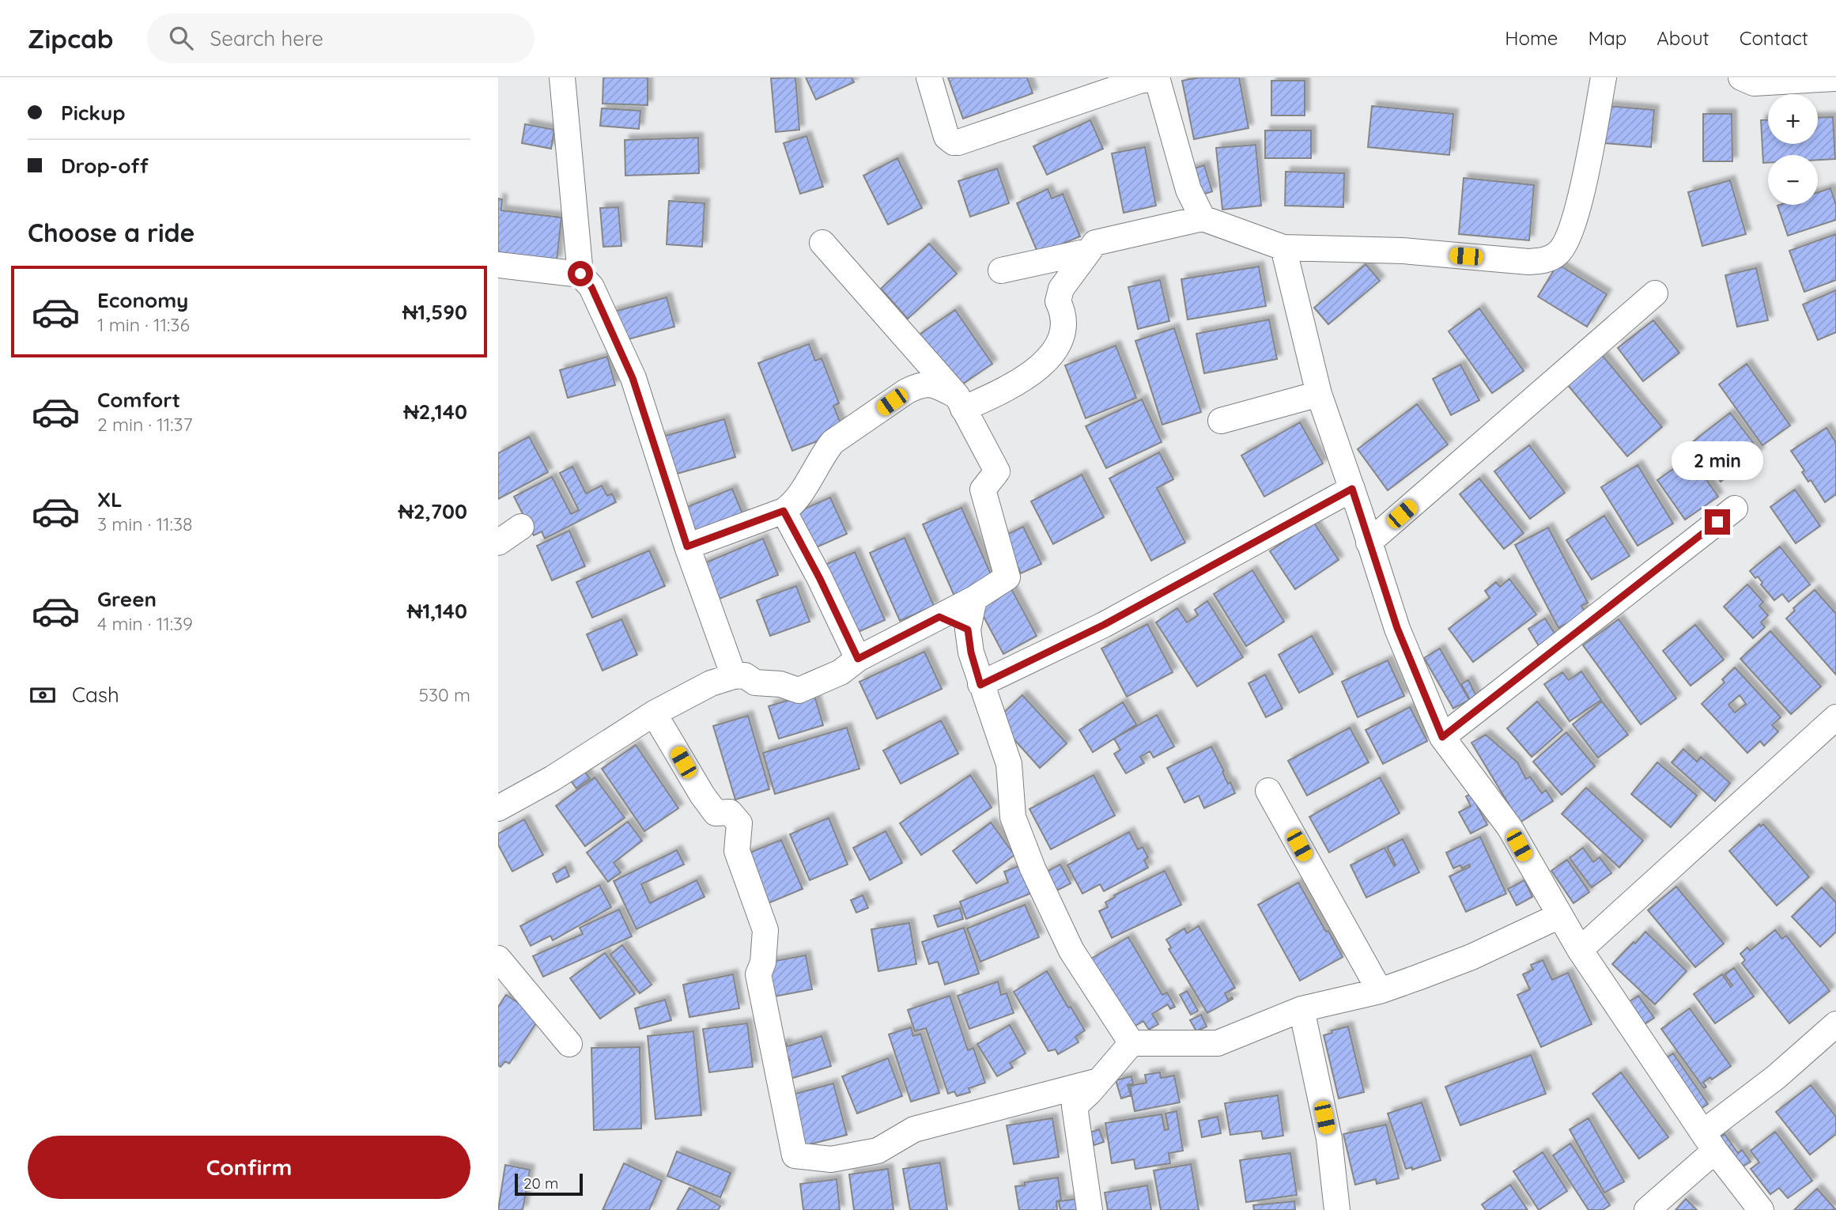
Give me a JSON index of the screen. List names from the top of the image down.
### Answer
{
  "scale_bar": "20 m",
  "page": {
    "header": "Zipcab",
    "search": "Search here",
    "nav": [
      "Home",
      "Map",
      "About",
      "Contact"
    ],
    "banner": ["Pickup", "Drop-off"],
    "map_buttons": ["+", "−"],
    "heading": "Choose a ride",
    "list": [
      {
        "name": "Economy",
        "note": "1 min · 11:36",
        "value": "₦1,590"
      },
      {
        "name": "Comfort",
        "note": "2 min · 11:37",
        "value": "₦2,140"
      },
      {
        "name": "XL",
        "note": "3 min · 11:38",
        "value": "₦2,700"
      },
      {
        "name": "Green",
        "note": "4 min · 11:39",
        "value": "₦1,140"
      }
    ],
    "bubble": "2 min",
    "pay": ["Cash", "530 m"],
    "buttons": "Confirm",
    "scale": "20 m"
  }
}
